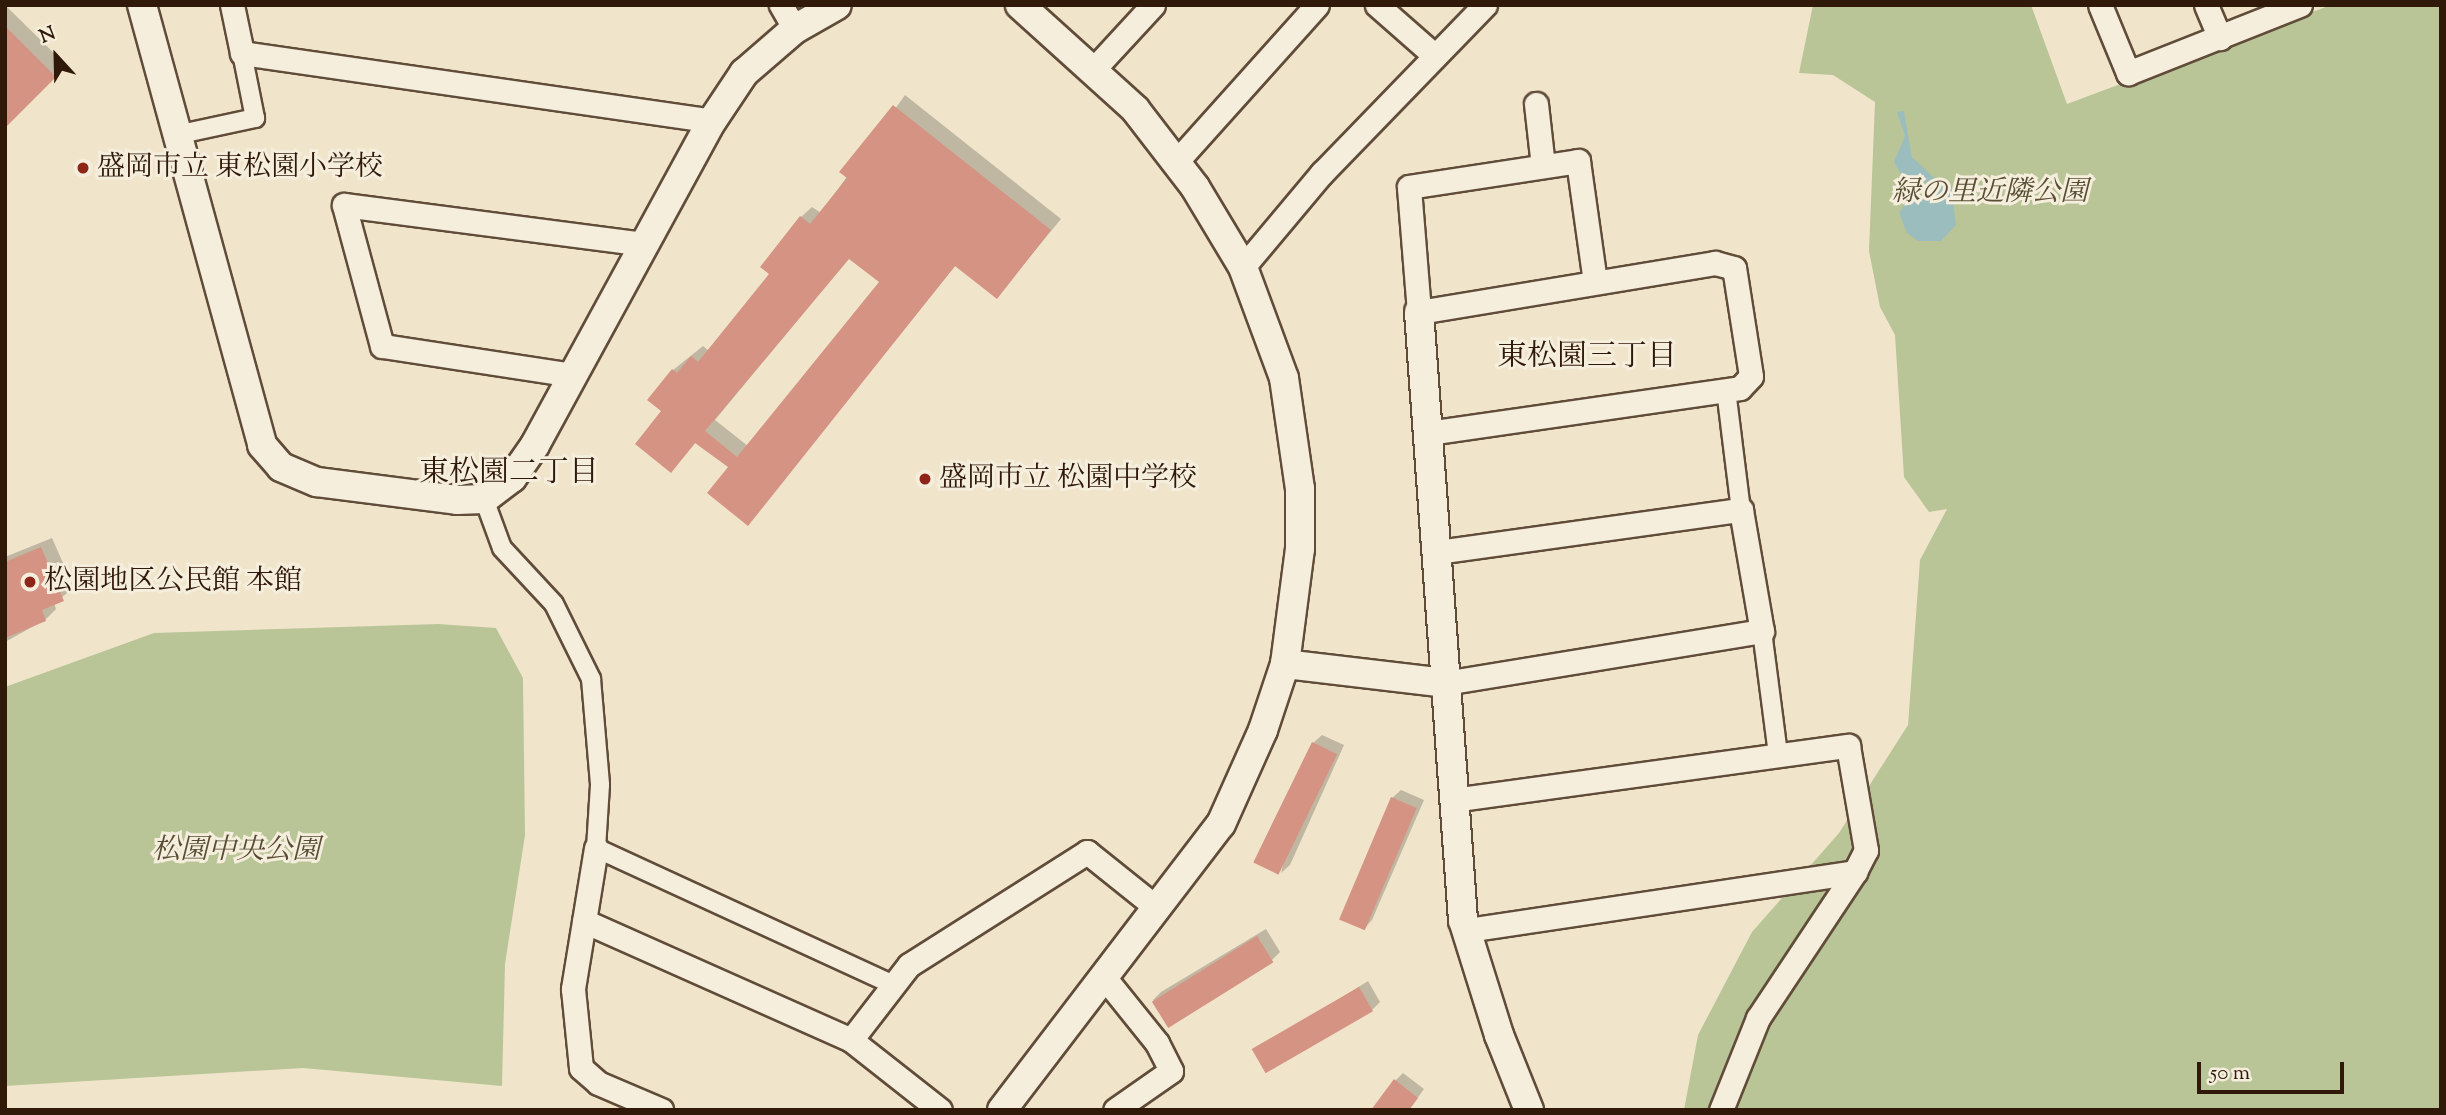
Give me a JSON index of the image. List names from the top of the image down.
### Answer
{
  "districts": ["東松園三丁目", "東松園二丁目"],
  "parks": ["緑の里近隣公園", "松園中央公園"],
  "places": ["盛岡市立 東松園小学校", "盛岡市立 松園中学校", "松園地区公民館 本館"],
  "scale_bar": "50 m",
  "north": "top"
}
